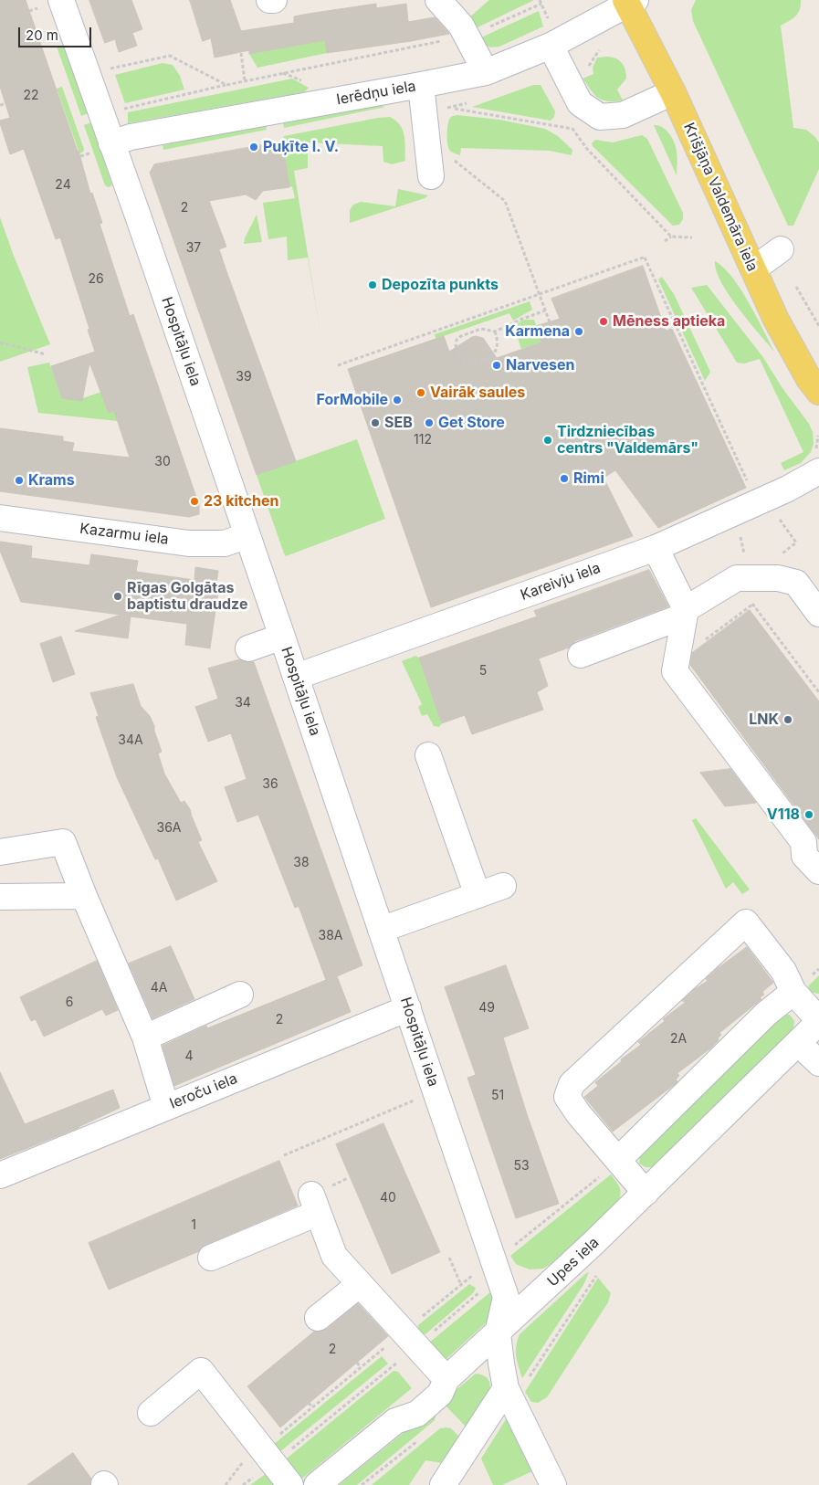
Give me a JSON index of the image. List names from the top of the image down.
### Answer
{
  "streets": {
    "main road": ["Krišjāņa Valdemāra iela"],
    "street": [
      "Ierēdņu iela",
      "Hospitāļu iela",
      "Kazarmu iela",
      "Kareivju iela",
      "Ieroču iela",
      "Upes iela"
    ]
  },
  "crossings": [
    ["Ierēdņu iela", "Krišjāņa Valdemāra iela"],
    ["Ierēdņu iela", "Hospitāļu iela"],
    ["Hospitāļu iela", "Kazarmu iela"],
    ["Hospitāļu iela", "Kareivju iela"],
    ["Hospitāļu iela", "Ieroču iela"],
    ["Hospitāļu iela", "Upes iela"]
  ],
  "places": [
    "Puķīte I. V.",
    "Depozīta punkts",
    "Mēness aptieka",
    "Karmena",
    "Narvesen",
    "Vairāk saules",
    "ForMobile",
    "SEB",
    "Get Store",
    "Tirdzniecības centrs \"Valdemārs\"",
    "Rimi",
    "Krams",
    "23 kitchen",
    "Rīgas Golgātas baptistu draudze",
    "LNK",
    "V118"
  ],
  "house_numbers": [
    "22",
    "24",
    "2",
    "37",
    "26",
    "39",
    "112",
    "30",
    "5",
    "34",
    "34A",
    "36",
    "36A",
    "38",
    "38A",
    "4A",
    "6",
    "49",
    "2",
    "2A",
    "4",
    "51",
    "53",
    "40",
    "1",
    "2"
  ],
  "scale_bar": "20 m"
}
